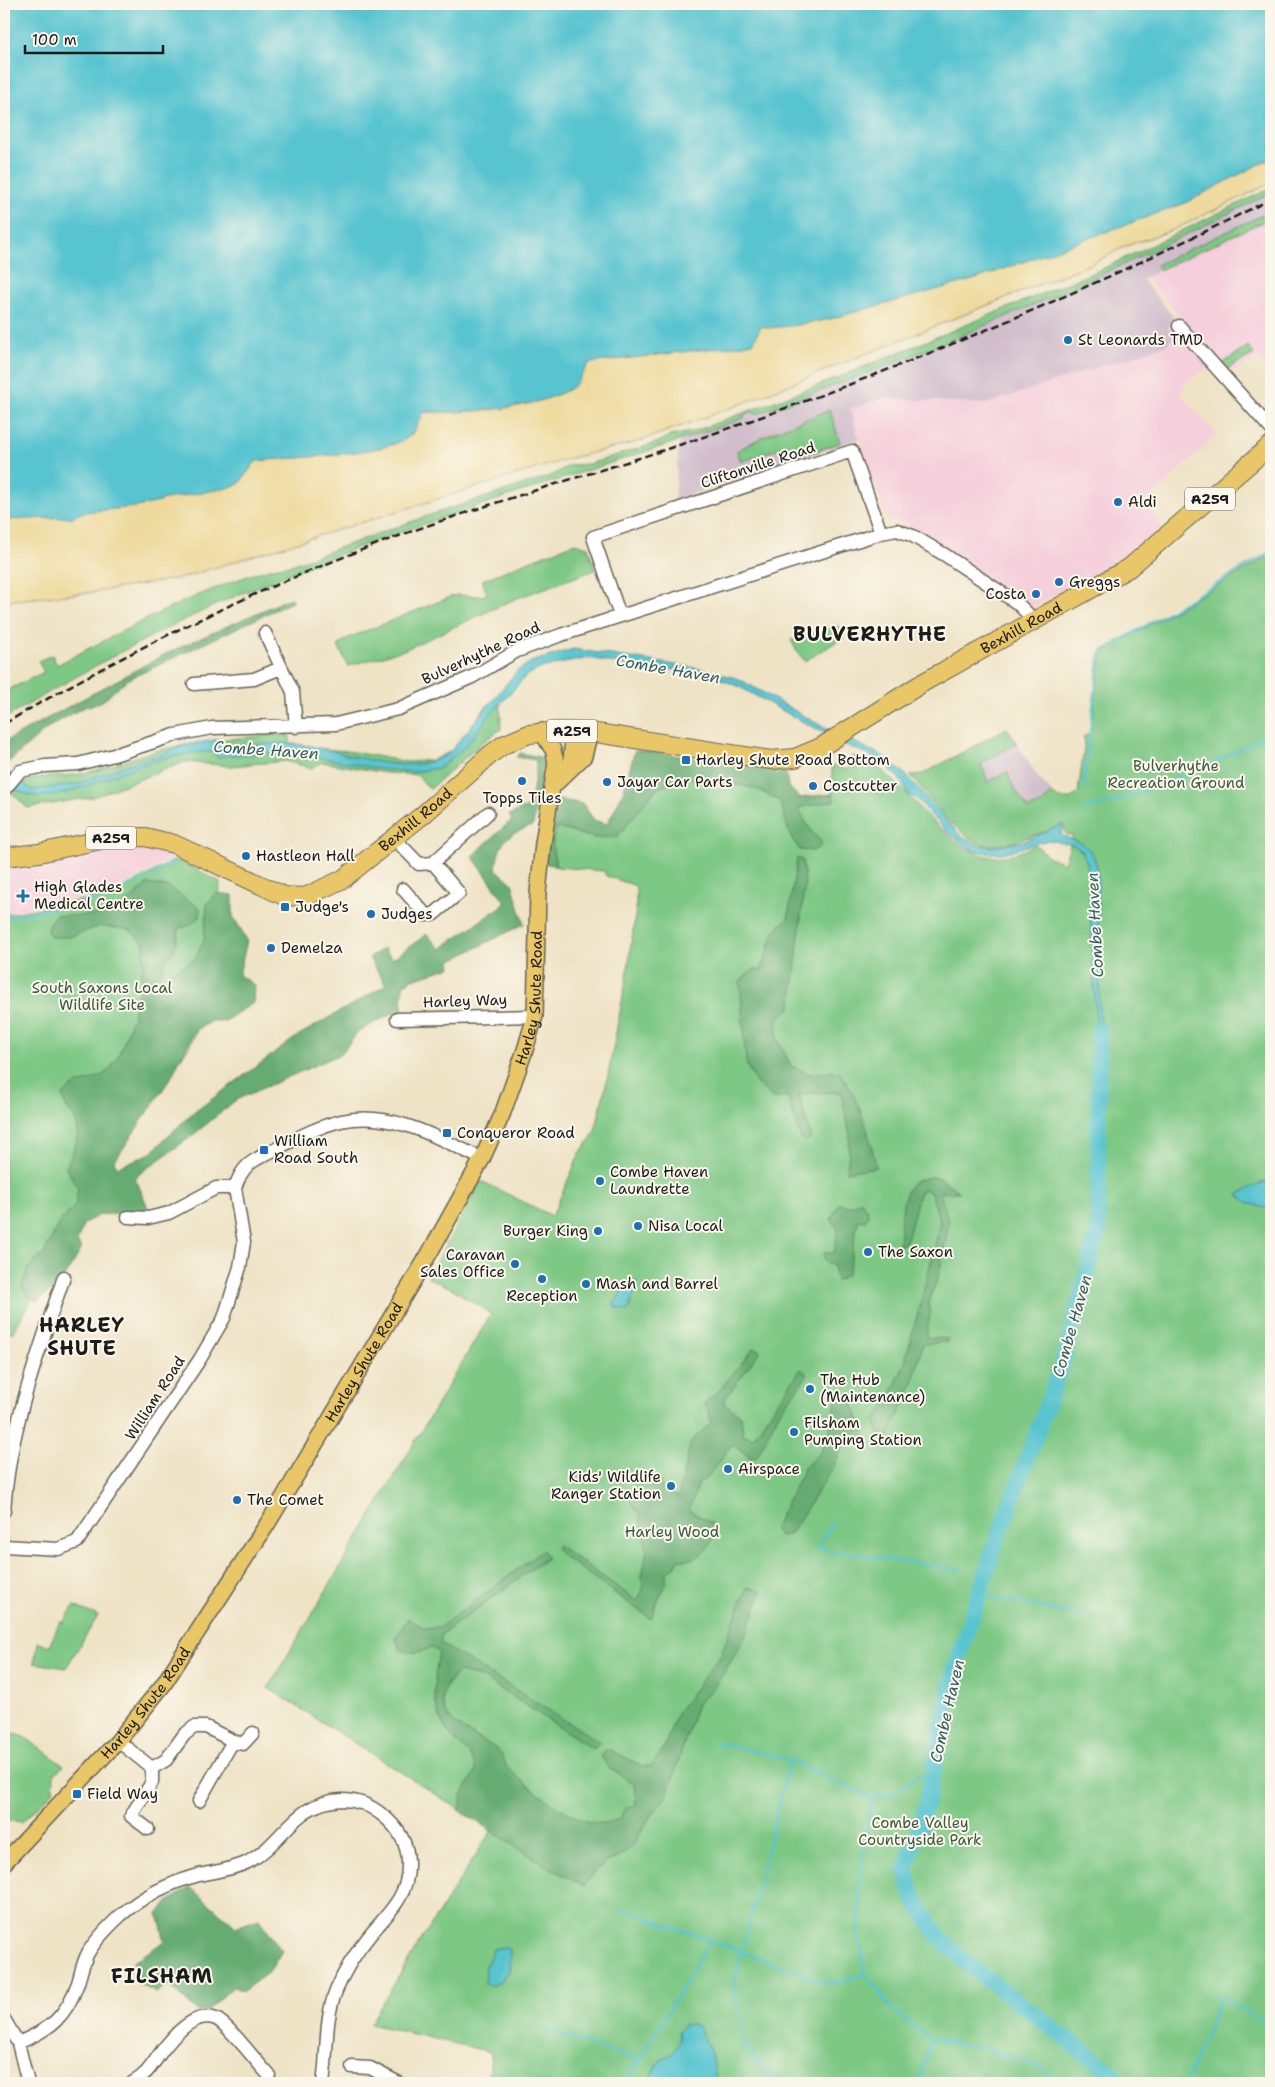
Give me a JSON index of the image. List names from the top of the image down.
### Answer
{
  "streets": {
    "highway": ["A259", "Bexhill Road"],
    "main road": ["Harley Shute Road"],
    "street": [
      "Cliftonville Road",
      "Bulverhythe Road",
      "Harley Way",
      "William Road"
    ]
  },
  "crossings": [
    ["Cliftonville Road", "Bulverhythe Road"],
    ["Bexhill Road", "Bulverhythe Road"],
    ["Bexhill Road", "Harley Shute Road"],
    ["Harley Shute Road", "Harley Way"]
  ],
  "districts": ["BULVERHYTHE", "HARLEY SHUTE", "FILSHAM"],
  "water": ["Combe Haven"],
  "parks": [
    "Bulverhythe Recreation Ground",
    "South Saxons Local Wildlife Site",
    "Harley Wood",
    "Combe Valley Countryside Park"
  ],
  "places": {
    "other": [
      "St Leonards TMD",
      "Aldi",
      "Greggs",
      "Costa",
      "Topps Tiles",
      "Jayar Car Parts",
      "Costcutter",
      "Hastleon Hall",
      "Judges",
      "Demelza",
      "Combe Haven Laundrette",
      "Nisa Local",
      "Burger King",
      "The Saxon",
      "Caravan Sales Office",
      "Reception",
      "Mash and Barrel",
      "The Hub (Maintenance)",
      "Filsham Pumping Station",
      "Airspace",
      "Kids' Wildlife Ranger Station",
      "The Comet"
    ],
    "transit": [
      "Harley Shute Road Bottom",
      "Judge's",
      "Conqueror Road",
      "William Road South",
      "Field Way"
    ],
    "health": ["High Glades Medical Centre"]
  },
  "scale_bar": "100 m"
}
